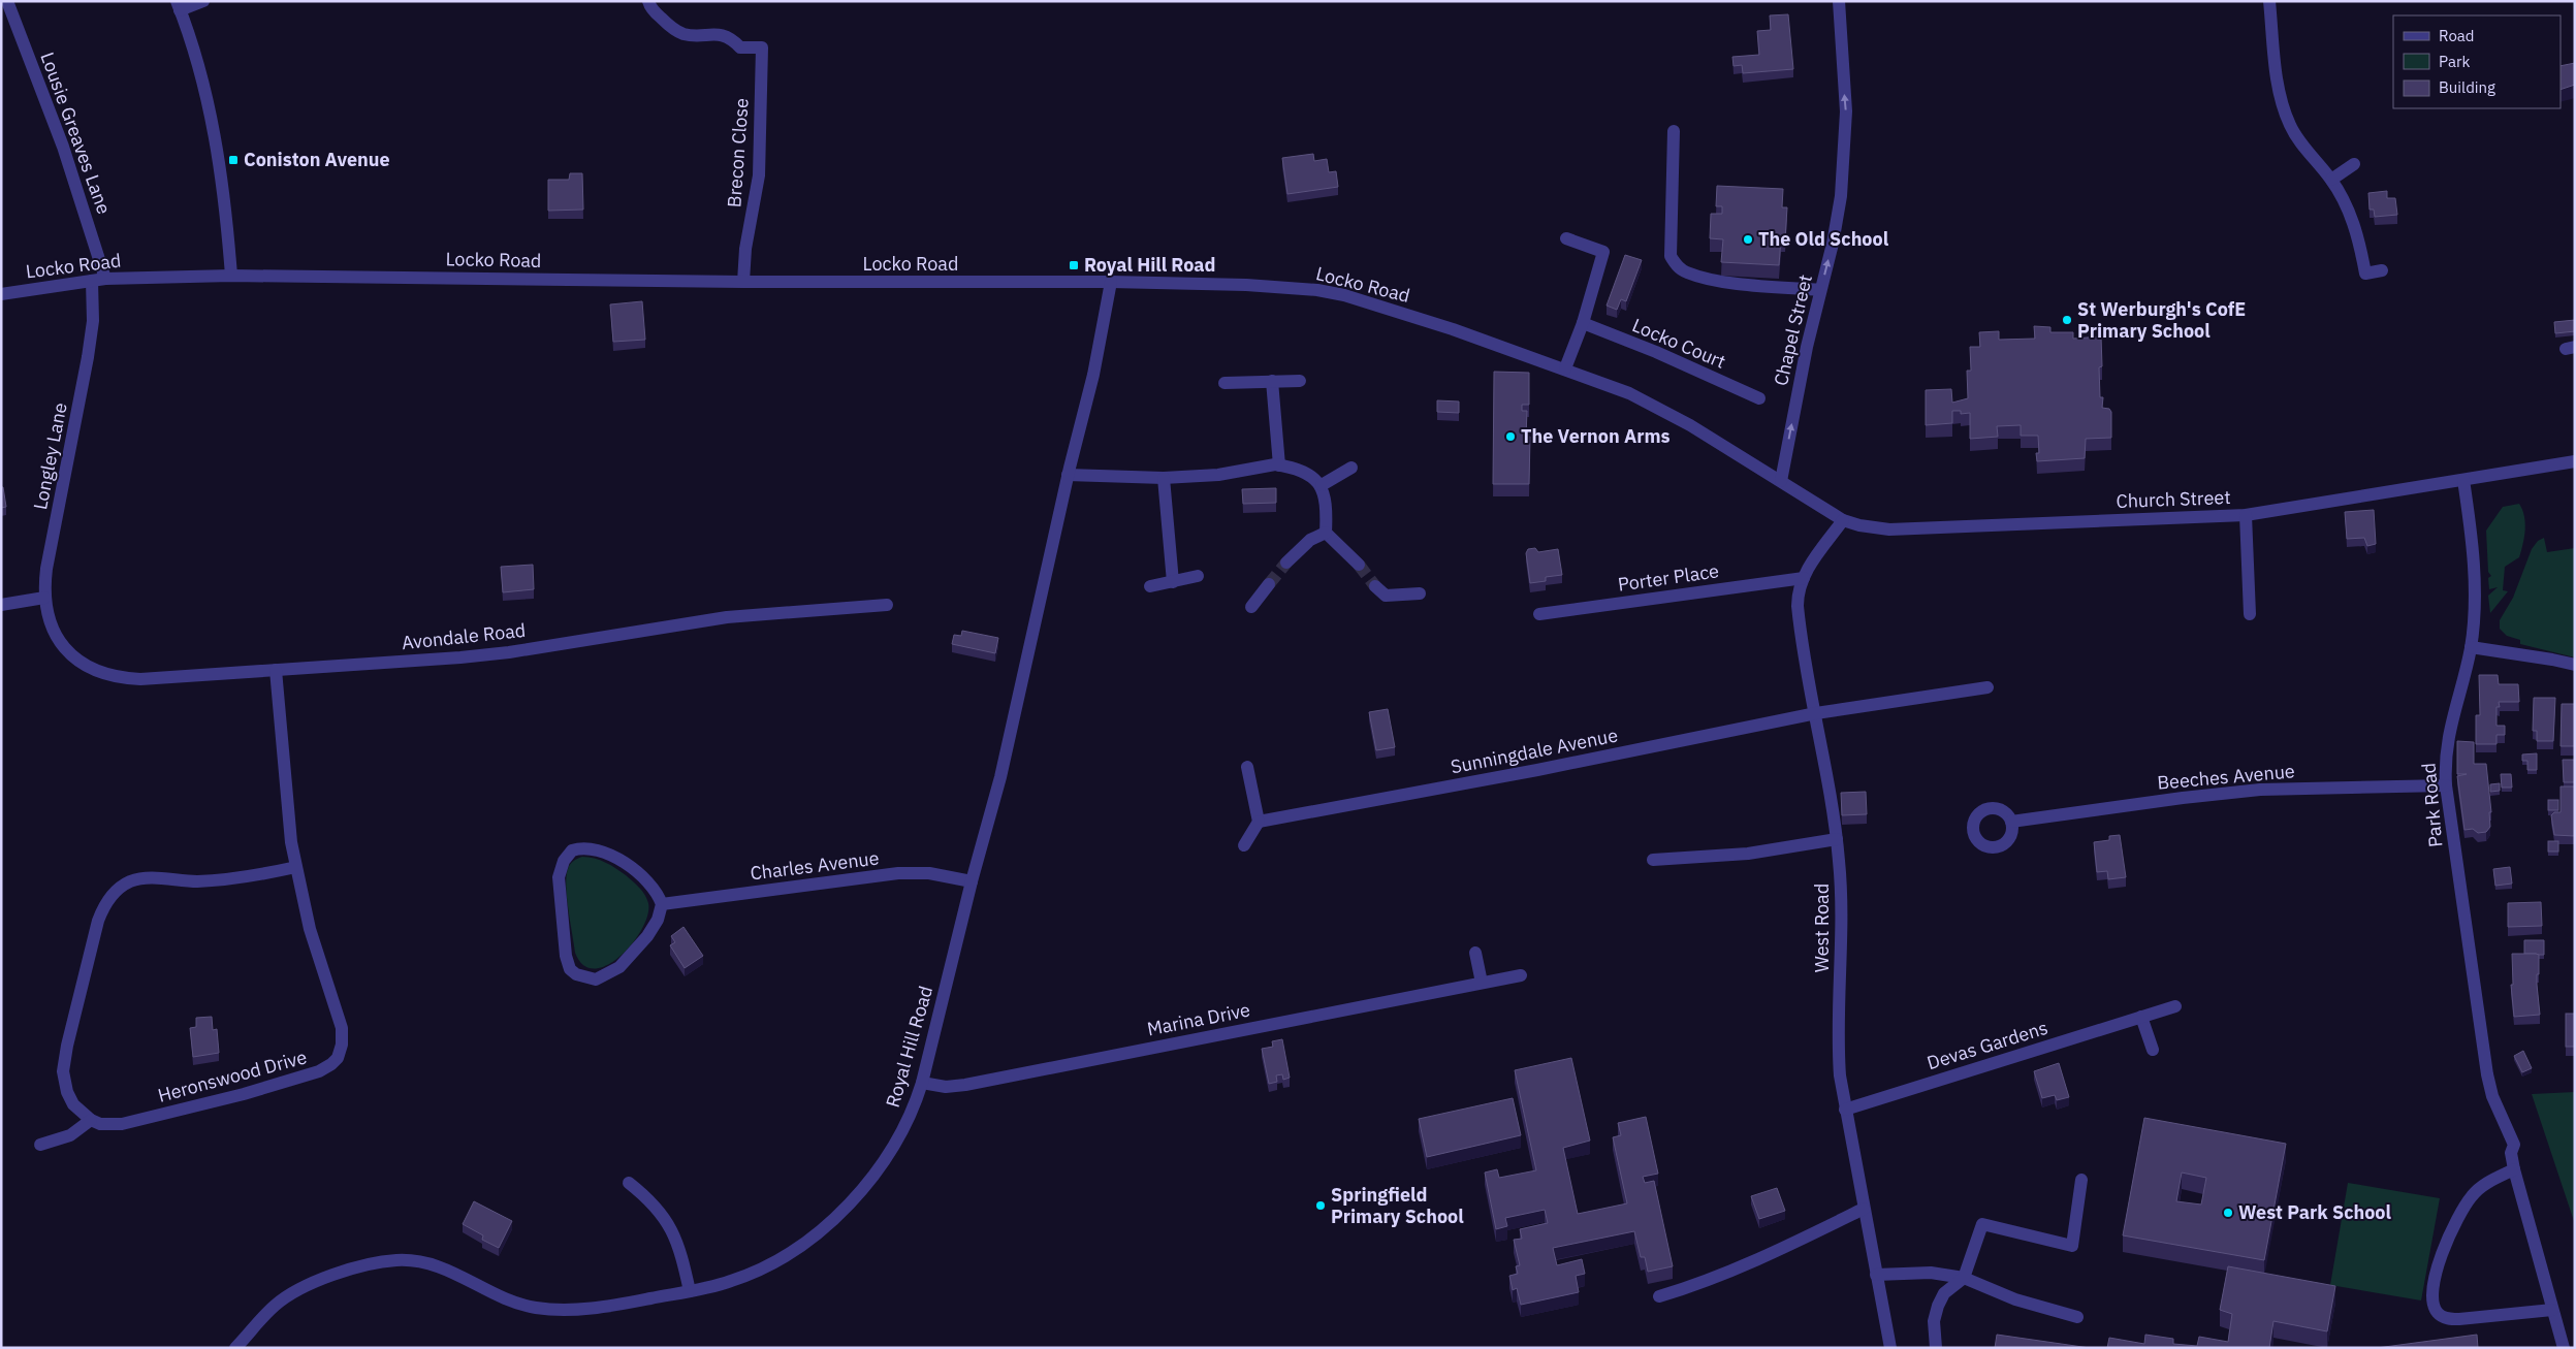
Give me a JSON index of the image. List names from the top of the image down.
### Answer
{
  "streets": {
    "street": [
      "Lousie Greaves Lane",
      "Brecon Close",
      "Locko Road",
      "Chapel Street",
      "Locko Court",
      "Longley Lane",
      "Church Street",
      "Porter Place",
      "Avondale Road",
      "Sunningdale Avenue",
      "Beeches Avenue",
      "Park Road",
      "Charles Avenue",
      "West Road",
      "Marina Drive",
      "Devas Gardens",
      "Royal Hill Road",
      "Heronswood Drive"
    ]
  },
  "crossings": [
    ["Lousie Greaves Lane", "Locko Road"],
    ["Lousie Greaves Lane", "Longley Lane"],
    ["Brecon Close", "Locko Road"],
    ["Locko Road", "Chapel Street"],
    ["Locko Road", "Longley Lane"],
    ["Locko Road", "Church Street"],
    ["Locko Road", "Royal Hill Road"],
    ["Chapel Street", "Church Street"],
    ["Longley Lane", "Avondale Road"],
    ["Church Street", "Park Road"],
    ["Church Street", "West Road"],
    ["Porter Place", "West Road"],
    ["Avondale Road", "Heronswood Drive"],
    ["Sunningdale Avenue", "West Road"],
    ["Beeches Avenue", "Park Road"],
    ["Charles Avenue", "Royal Hill Road"],
    ["West Road", "Devas Gardens"],
    ["Marina Drive", "Royal Hill Road"]
  ],
  "one_way": ["Chapel Street"],
  "places": {
    "transit": ["Coniston Avenue", "Royal Hill Road"],
    "other": [
      "The Old School",
      "St Werburgh's CofE Primary School",
      "The Vernon Arms",
      "Springfield Primary School",
      "West Park School"
    ]
  },
  "legend": ["Road", "Park", "Building"]
}
